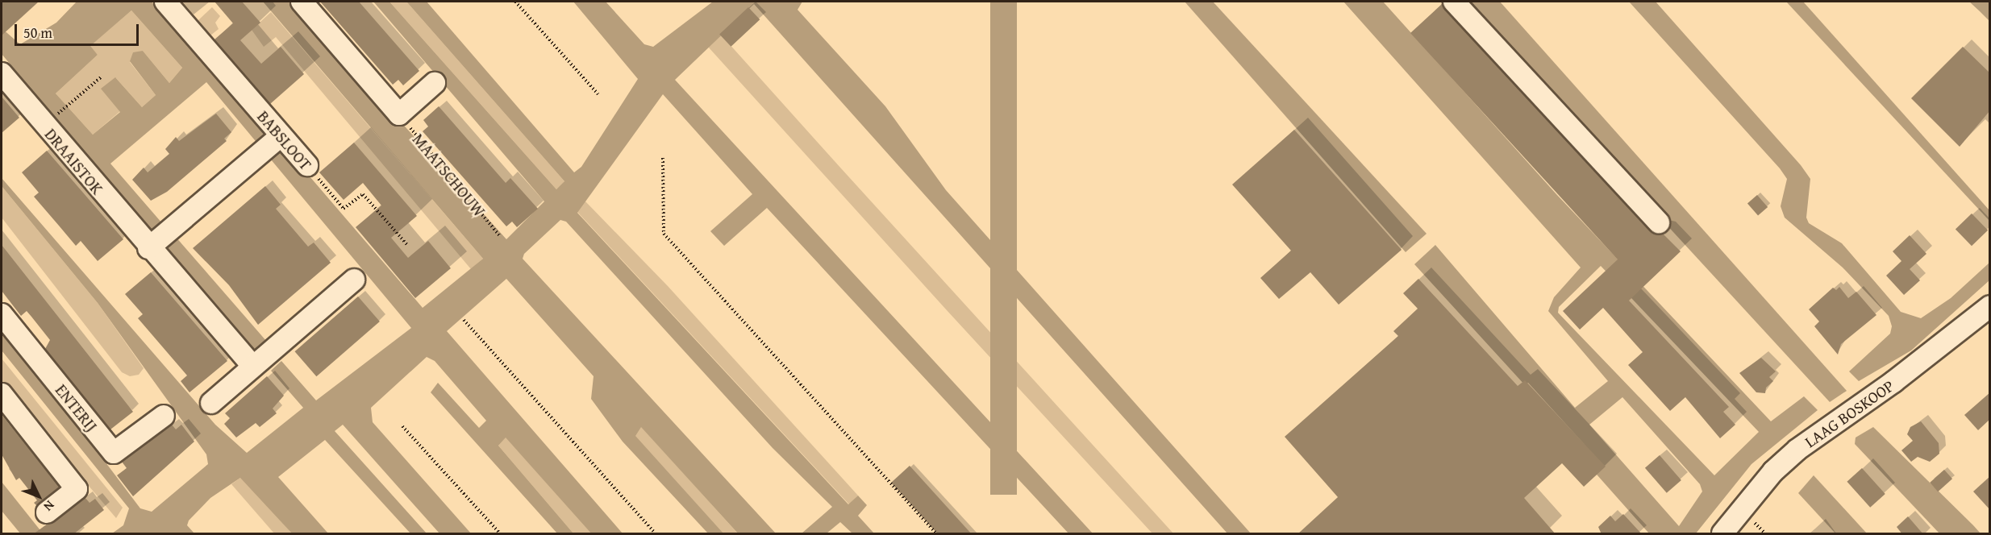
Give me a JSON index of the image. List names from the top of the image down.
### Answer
{
  "streets": {
    "street": [
      "BABSLOOT",
      "DRAAISTOK",
      "ENTERIJ",
      "LAAG BOSKOOP"
    ],
    "path": ["MAATSCHOUW"]
  },
  "scale_bar": "50 m",
  "north": "bottom right"
}
